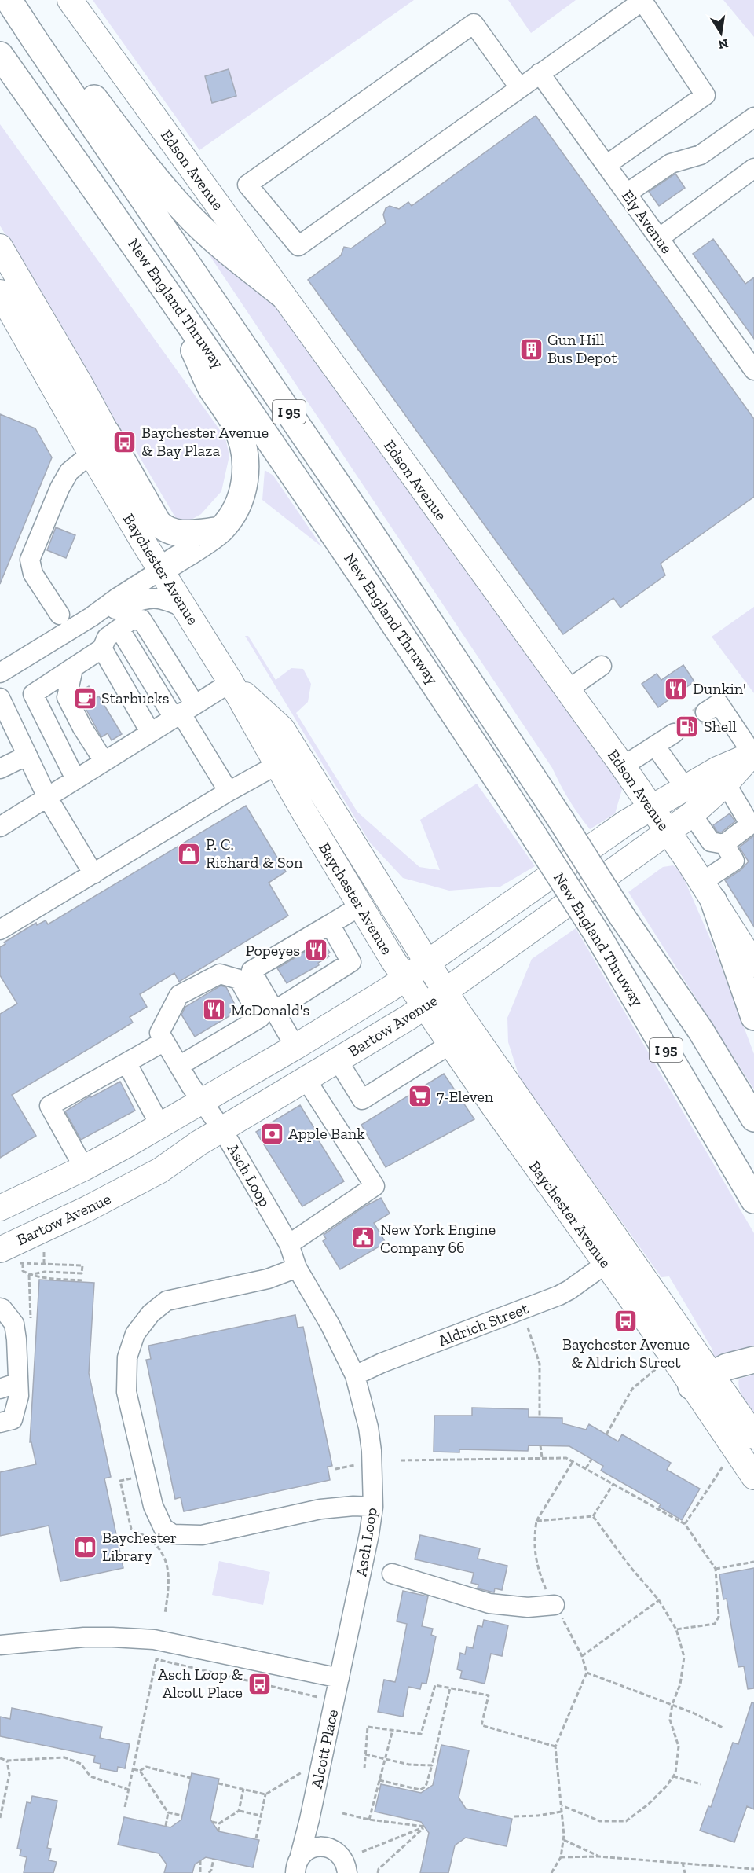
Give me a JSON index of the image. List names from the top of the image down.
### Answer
{
  "streets": {
    "highway": ["New England Thruway", "I 95"],
    "main road": ["Edson Avenue", "Baychester Avenue", "Bartow Avenue"],
    "street": [
      "Ely Avenue",
      "Asch Loop",
      "Aldrich Street",
      "Alcott Place"
    ]
  },
  "crossings": [
    ["Edson Avenue", "Bartow Avenue"],
    ["Baychester Avenue", "Bartow Avenue"],
    ["Baychester Avenue", "Aldrich Street"],
    ["Bartow Avenue", "Asch Loop"],
    ["Asch Loop", "Aldrich Street"],
    ["Asch Loop", "Alcott Place"]
  ],
  "places": {
    "building": ["Gun Hill Bus Depot"],
    "bus stop": ["Baychester Avenue & Bay Plaza", "Baychester Avenue & Aldrich Street", "Asch Loop & Alcott Place"],
    "restaurant": ["Dunkin'", "Popeyes", "McDonald's"],
    "cafe": ["Starbucks"],
    "fuel station": ["Shell"],
    "shop": ["P. C. Richard & Son"],
    "supermarket": ["7-Eleven"],
    "bank": ["Apple Bank"],
    "public building": ["New York Engine Company 66"],
    "library": ["Baychester Library"]
  },
  "north": "bottom"
}
